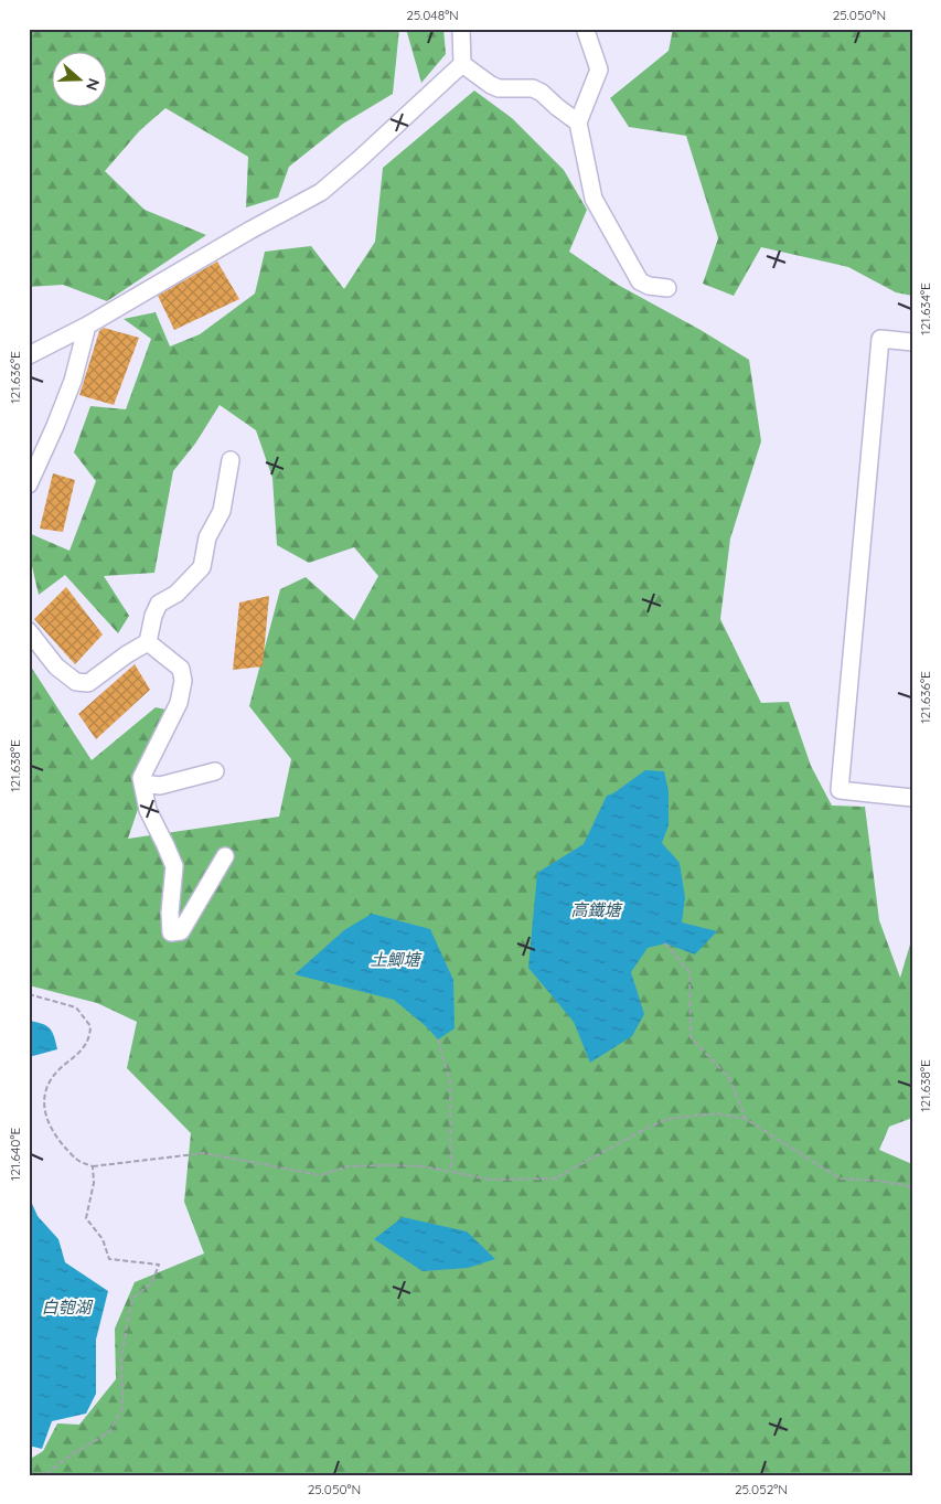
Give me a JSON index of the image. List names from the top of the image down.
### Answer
{
  "water": ["高鐵塘", "土鯽塘", "白匏湖"],
  "north": "right",
  "coordinates": [
    "25.048°N",
    "25.050°N",
    "121.634°E",
    "121.636°E",
    "121.638°E",
    "121.640°E",
    "25.052°N"
  ]
}
